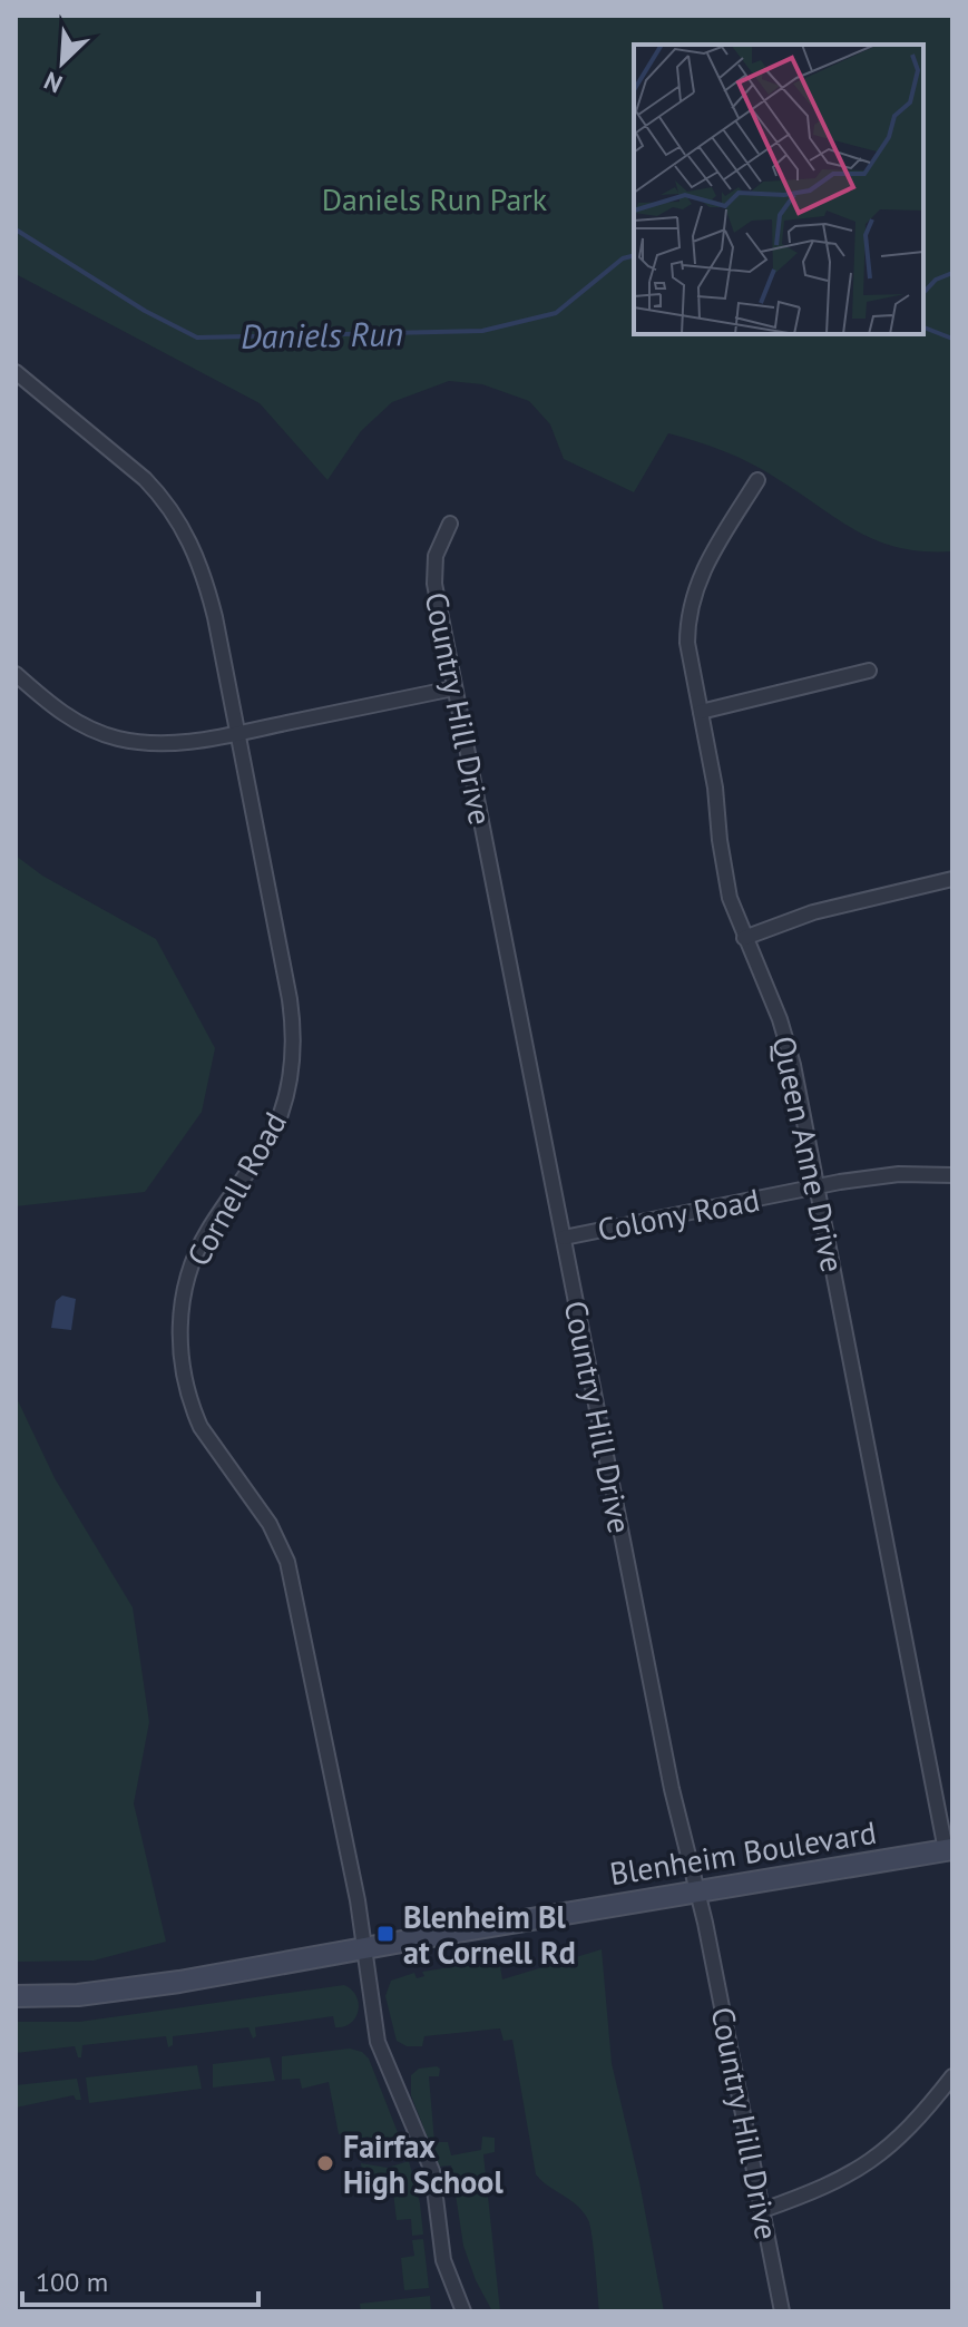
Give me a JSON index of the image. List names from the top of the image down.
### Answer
{
  "streets": {
    "main road": ["Blenheim Boulevard"],
    "street": [
      "Country Hill Drive",
      "Queen Anne Drive",
      "Cornell Road",
      "Colony Road"
    ]
  },
  "crossings": [
    ["Country Hill Drive", "Colony Road"],
    ["Country Hill Drive", "Blenheim Boulevard"],
    ["Queen Anne Drive", "Colony Road"],
    ["Queen Anne Drive", "Blenheim Boulevard"],
    ["Cornell Road", "Blenheim Boulevard"]
  ],
  "water": ["Daniels Run"],
  "parks": ["Daniels Run Park"],
  "places": {
    "transit": ["Blenheim Bl at Cornell Rd"],
    "other": ["Fairfax High School"]
  },
  "scale_bar": "100 m",
  "north": "bottom left"
}
